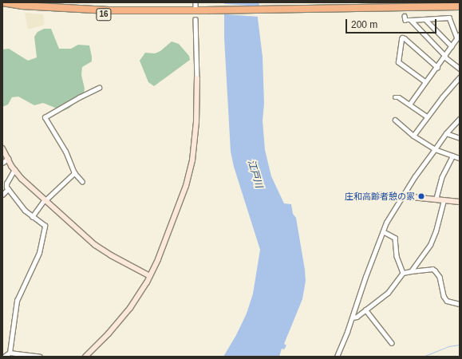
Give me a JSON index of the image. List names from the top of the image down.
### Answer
{
  "streets": {
    "highway": ["16"]
  },
  "water": ["江戸川"],
  "places": ["庄和高齢者憩の家"],
  "scale_bar": "200 m"
}
